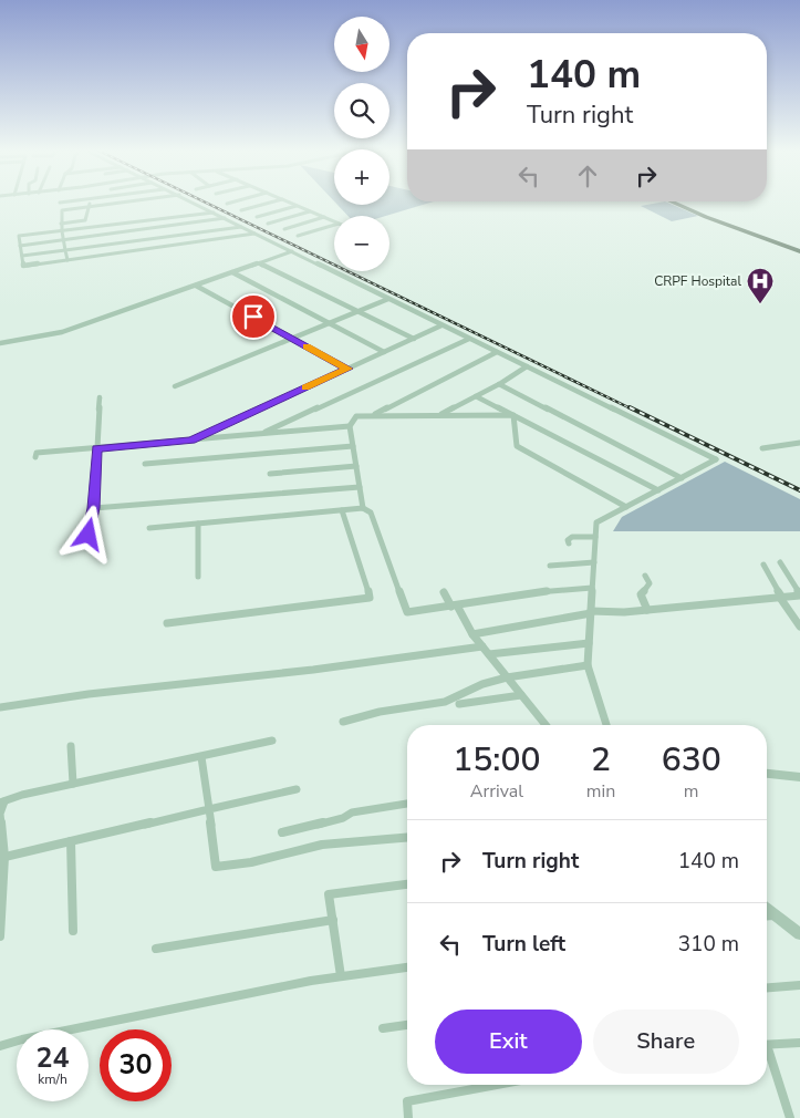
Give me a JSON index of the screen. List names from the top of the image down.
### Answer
{
  "places": {
    "hospital": ["CRPF Hospital"]
  },
  "north": "bottom",
  "page": {
    "map_buttons": ["+", "−"],
    "turn": ["140 m", "Turn right"],
    "eta": [
      "15:00",
      "Arrival",
      "2",
      "min",
      "630",
      "m"
    ],
    "list": [
      {
        "name": "Turn right",
        "value": "140 m"
      },
      {
        "name": "Turn left",
        "value": "310 m"
      }
    ],
    "buttons": ["Exit", "Share"],
    "speed": "24 km/h",
    "limit": "30"
  }
}
